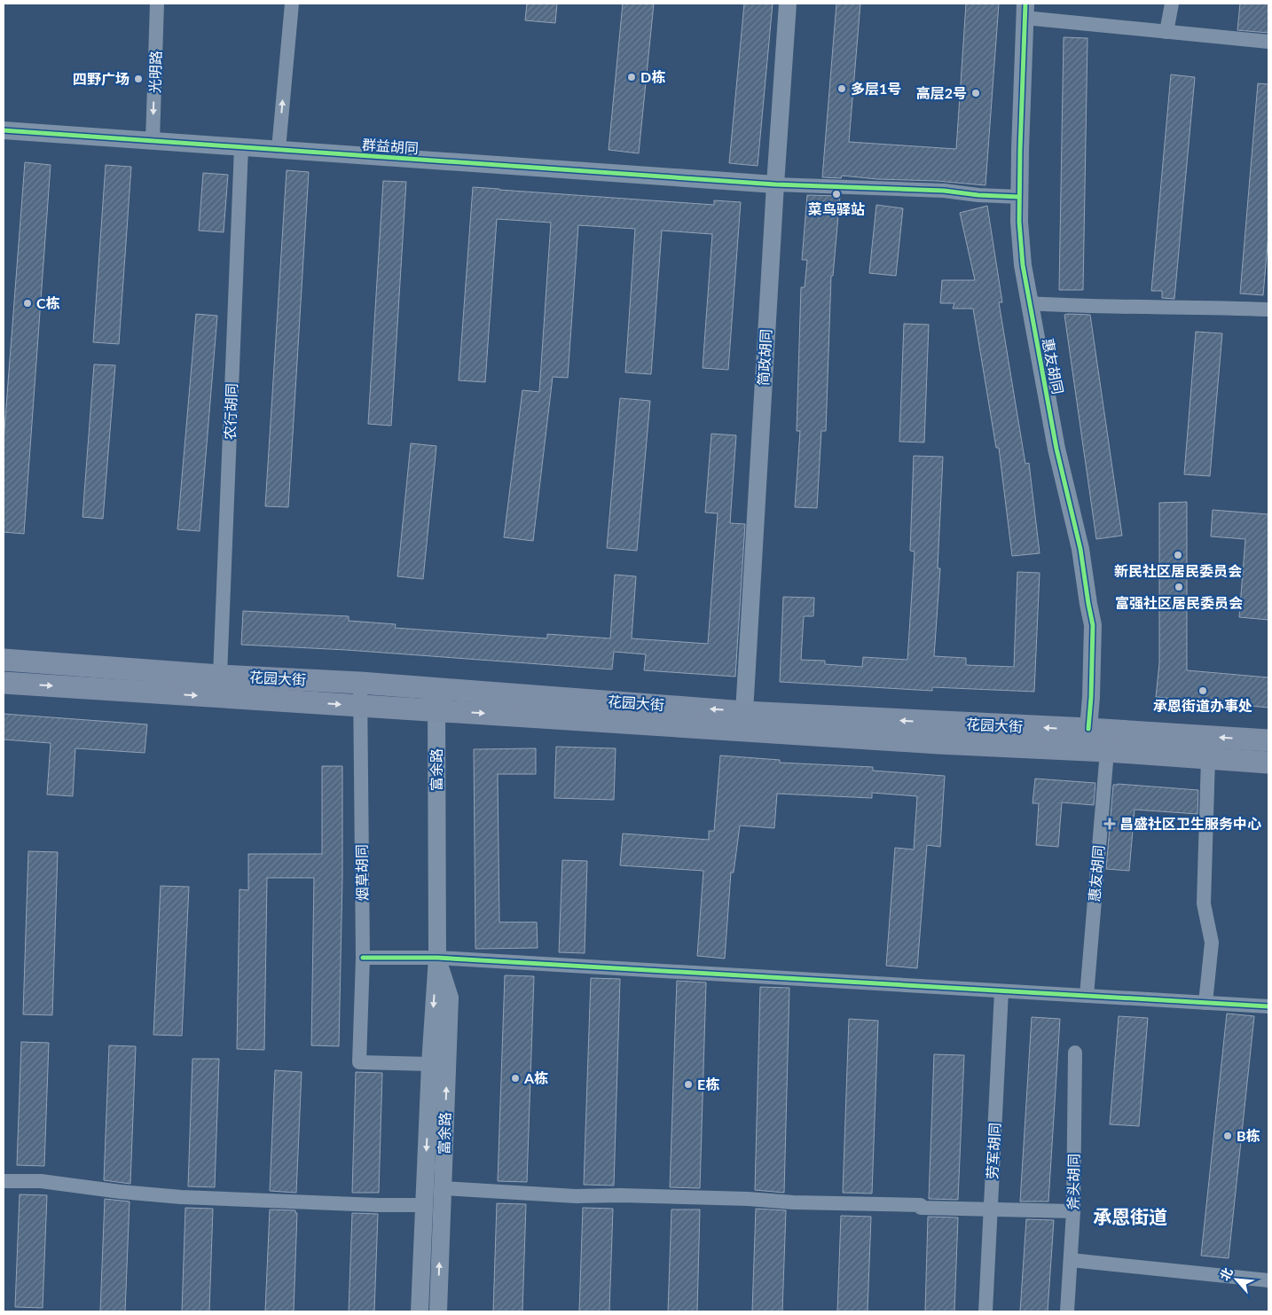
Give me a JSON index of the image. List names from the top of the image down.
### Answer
{
  "streets": {
    "main road": ["花园大街"],
    "street": [
      "光明路",
      "群益胡同",
      "简政胡同",
      "惠友胡同",
      "农行胡同",
      "富余路",
      "烟草胡同",
      "劳军胡同",
      "斧头胡同"
    ]
  },
  "crossings": [
    ["光明路", "群益胡同"],
    ["群益胡同", "简政胡同"],
    ["群益胡同", "农行胡同"],
    ["简政胡同", "花园大街"],
    ["惠友胡同", "花园大街"],
    ["农行胡同", "花园大街"],
    ["花园大街", "富余路"],
    ["花园大街", "烟草胡同"],
    ["富余路", "烟草胡同"]
  ],
  "districts": ["承恩街道"],
  "places": {
    "other": [
      "D栋",
      "四野广场",
      "多层1号",
      "高层2号",
      "菜鸟驿站",
      "C栋",
      "新民社区居民委员会",
      "富强社区居民委员会",
      "承恩街道办事处",
      "A栋",
      "E栋",
      "B栋"
    ],
    "health": ["昌盛社区卫生服务中心"]
  },
  "north": "top left"
}
